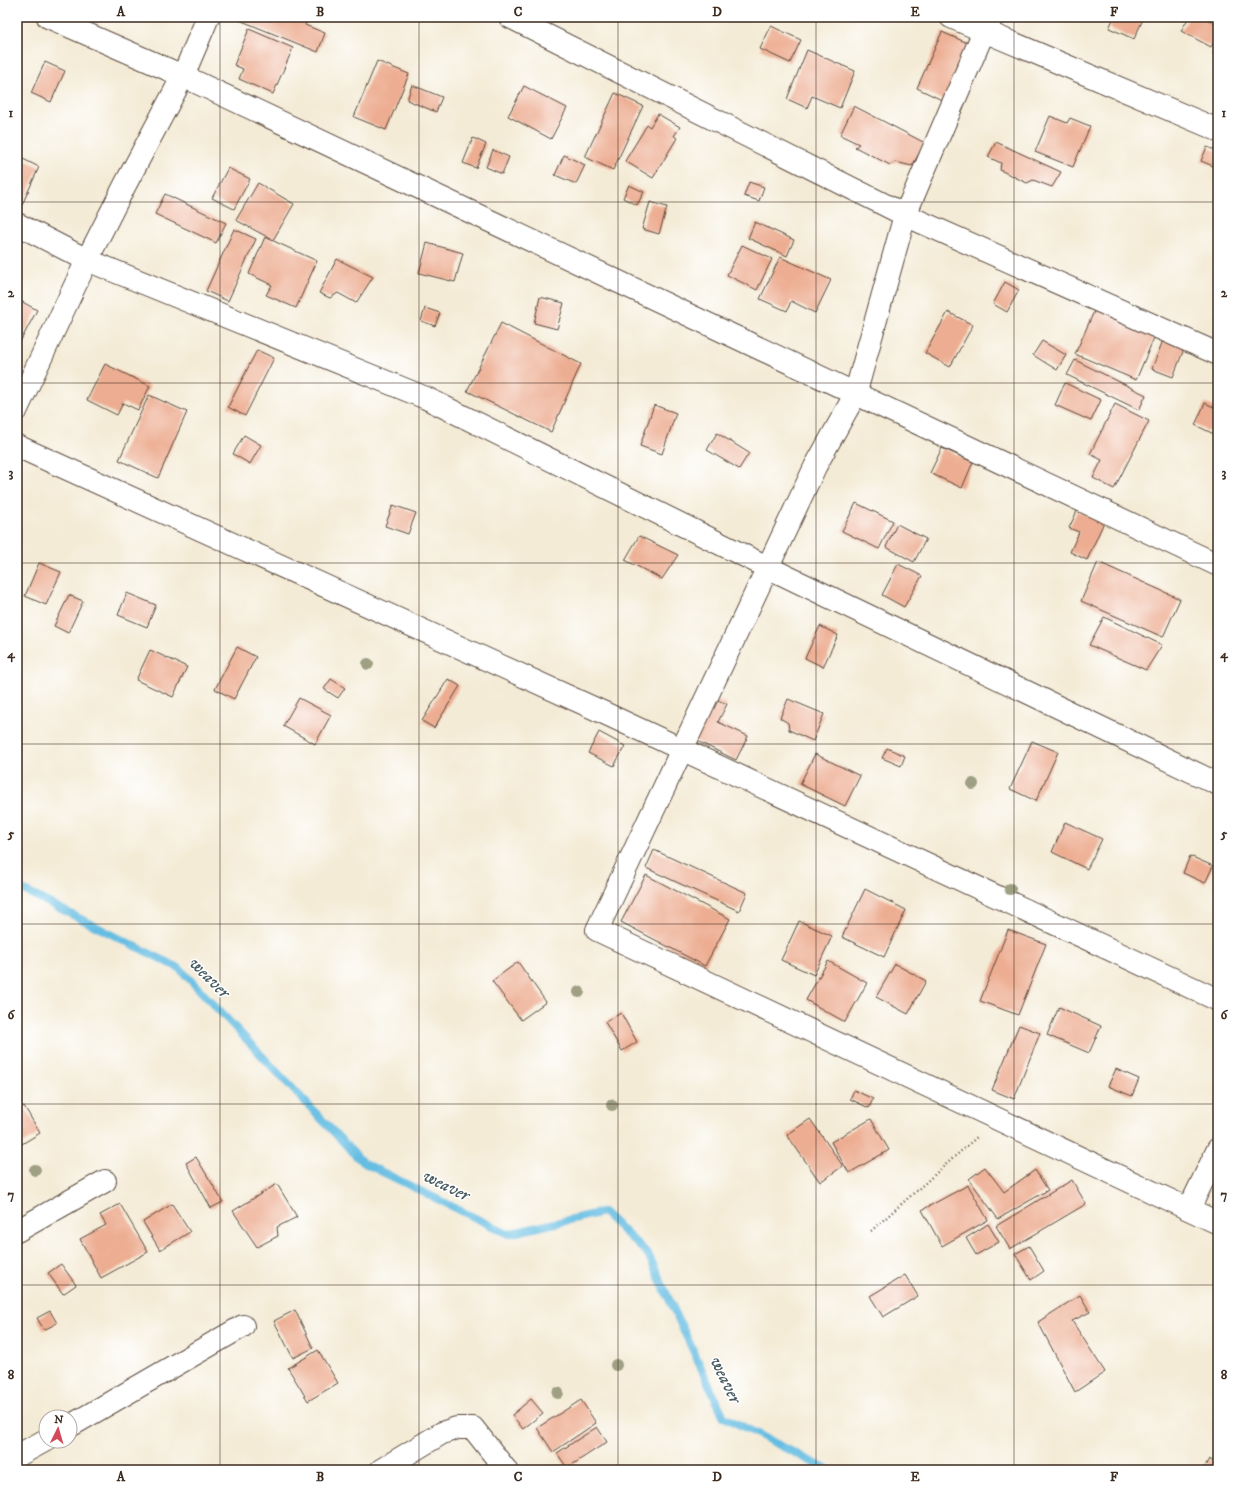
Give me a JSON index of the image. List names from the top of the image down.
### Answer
{
  "water": ["weaver"],
  "north": "top",
  "grid": {
    "columns": [
      "A",
      "B",
      "C",
      "D",
      "E",
      "F"
    ],
    "rows": [
      "1",
      "2",
      "3",
      "4",
      "5",
      "6",
      "7",
      "8"
    ]
  }
}
